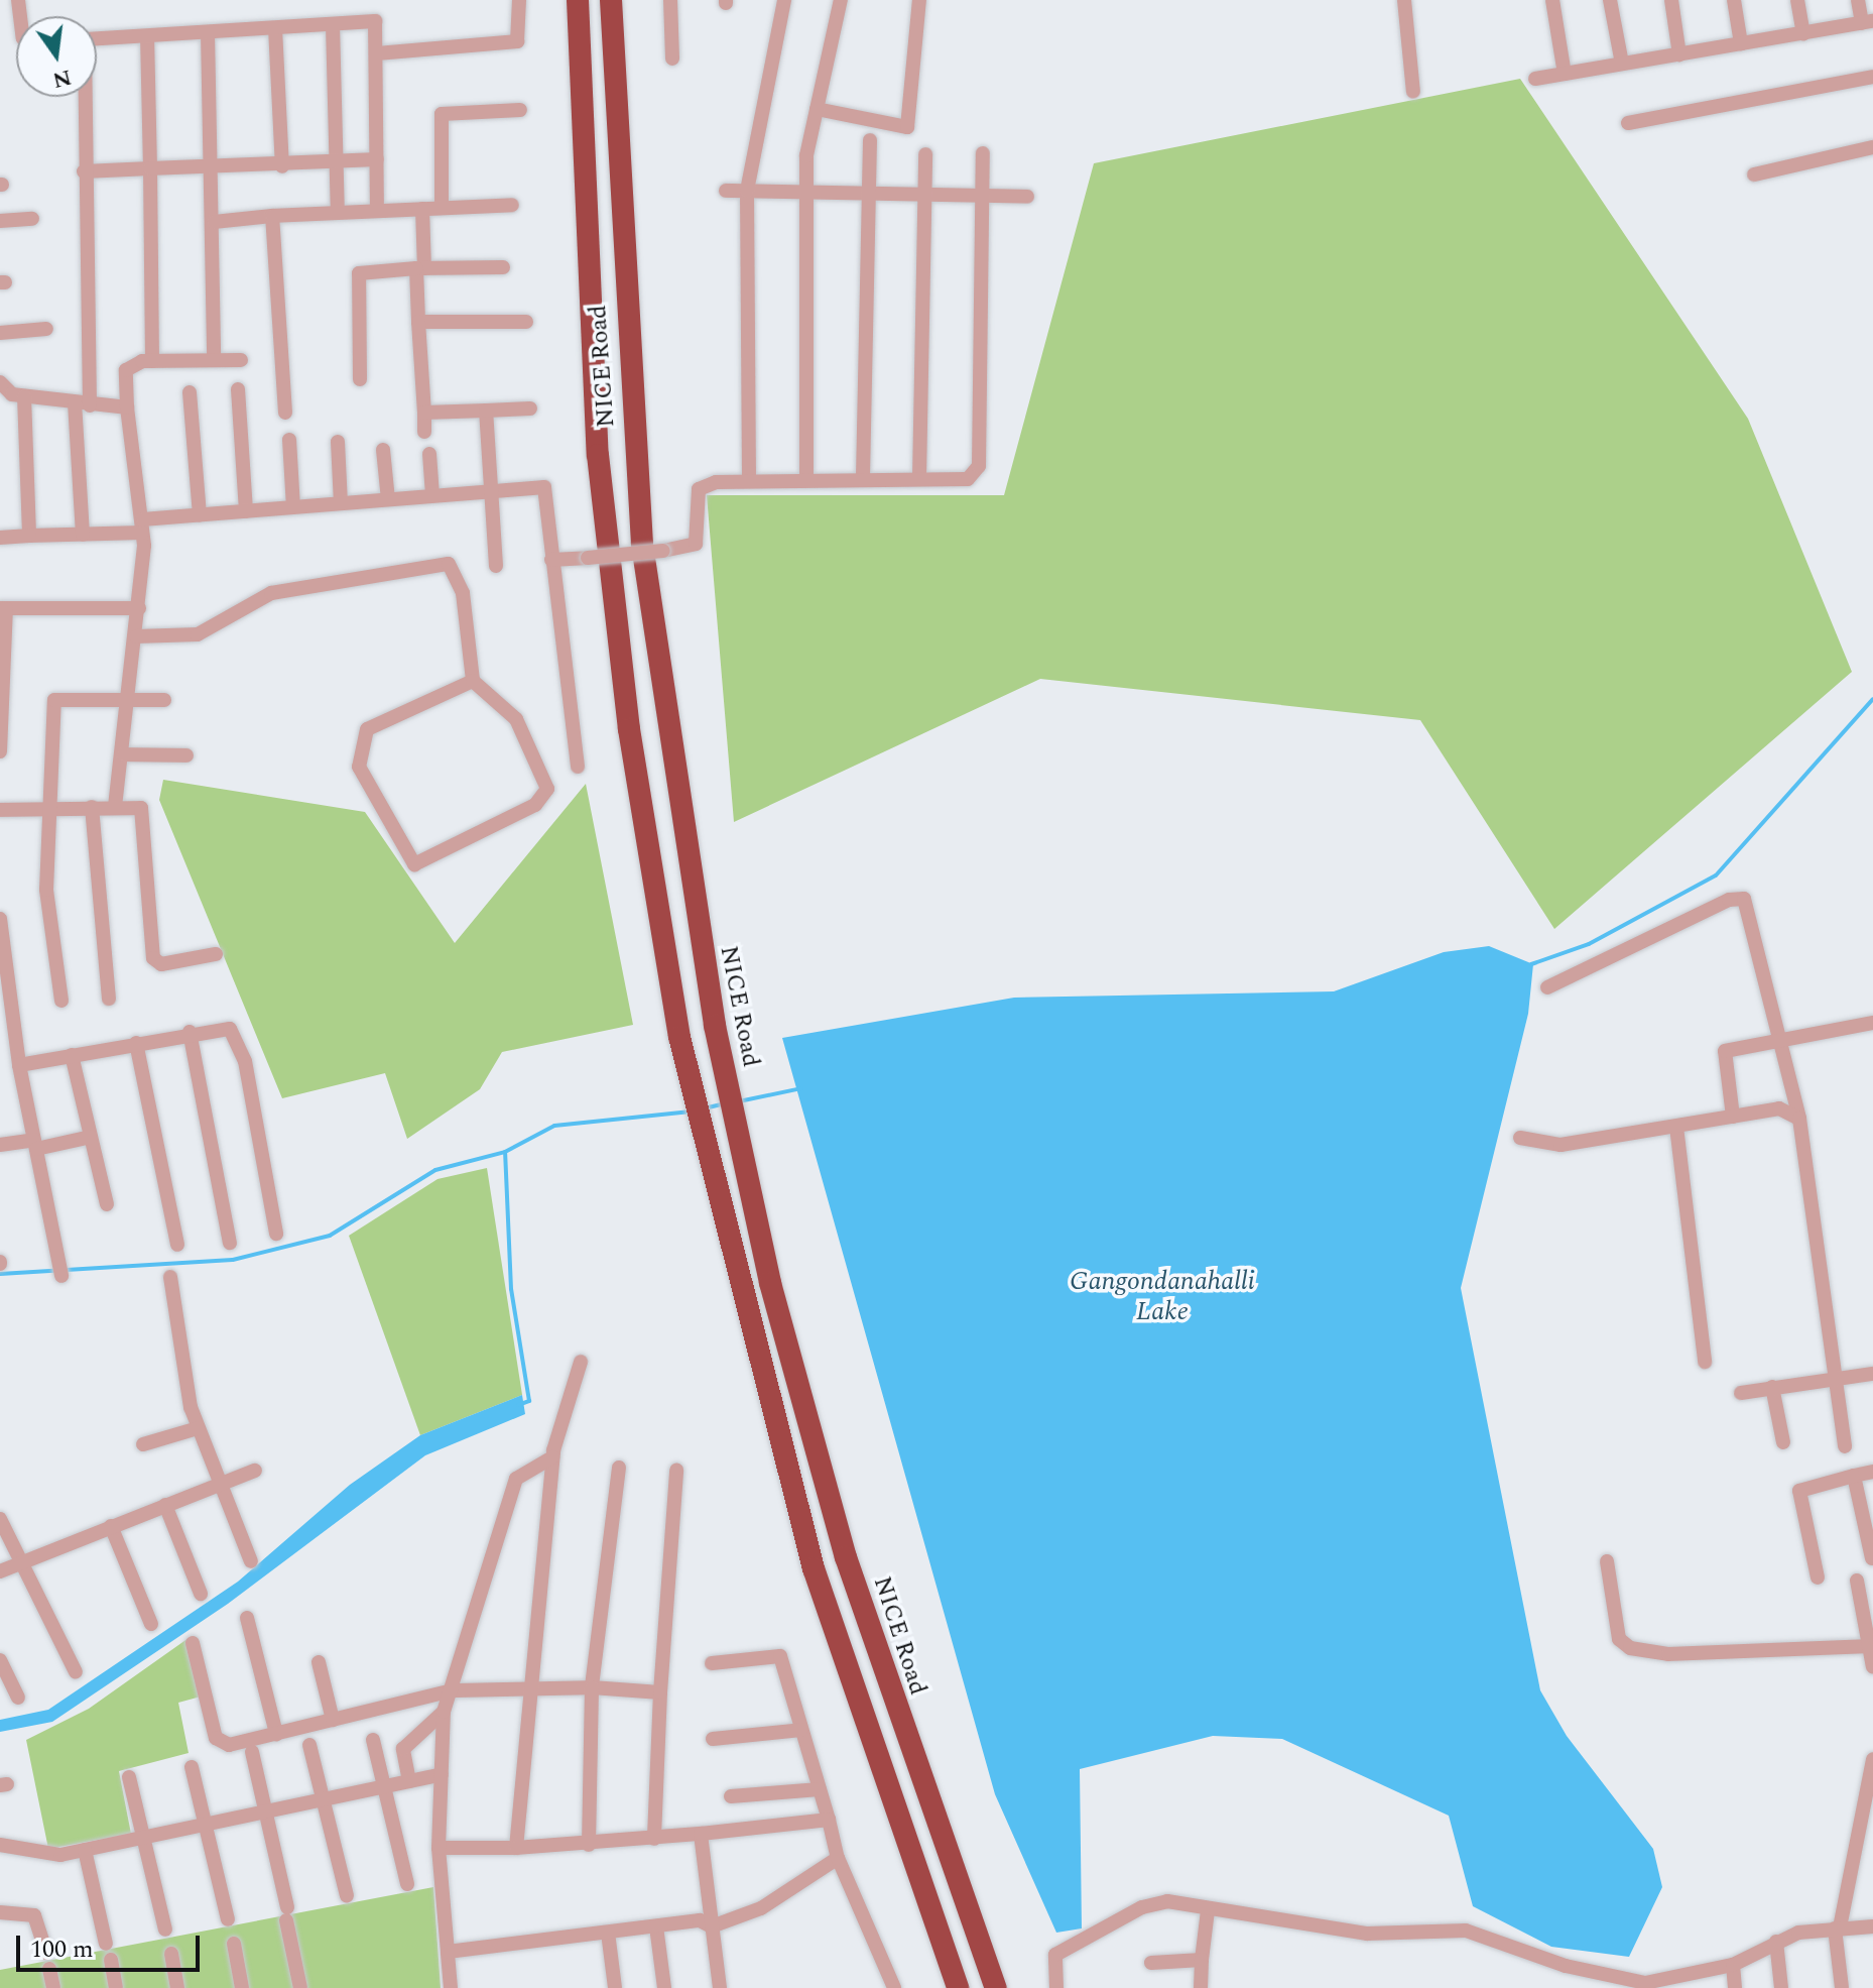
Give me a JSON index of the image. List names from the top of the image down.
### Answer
{
  "streets": {
    "highway": ["NICE Road"]
  },
  "water": ["Gangondanahalli Lake"],
  "scale_bar": "100 m",
  "north": "bottom"
}
